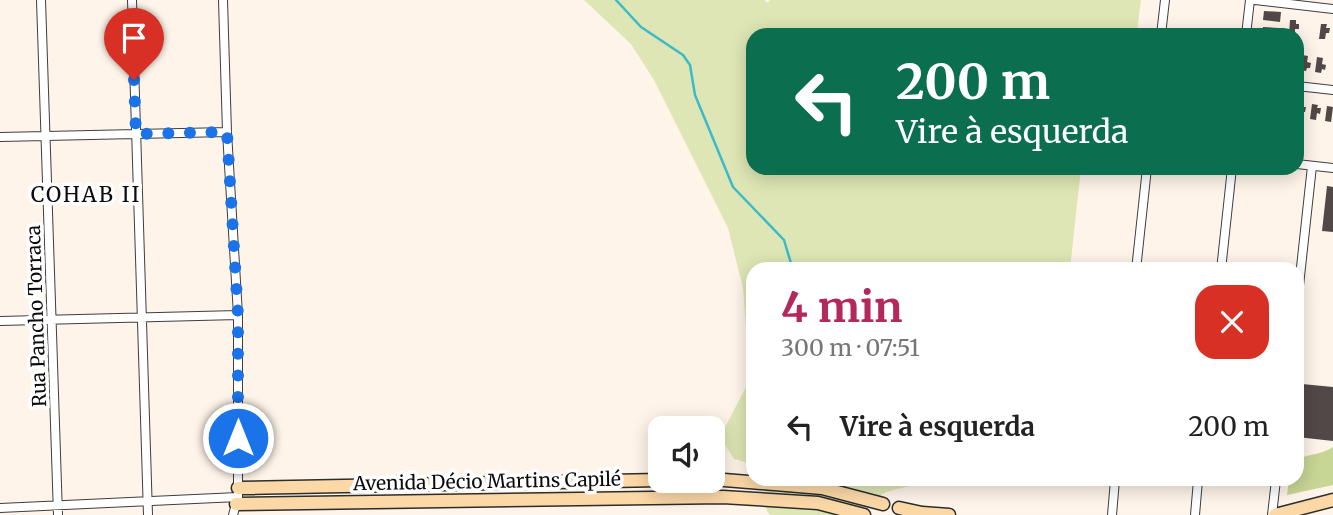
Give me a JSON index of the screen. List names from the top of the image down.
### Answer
{
  "streets": {
    "street": ["Rua Pancho Torraca", "Avenida Décio Martins Capilé"]
  },
  "districts": ["COHAB II"],
  "page": {
    "turn": ["200 m", "Vire à esquerda"],
    "heading": ["4 min", "300 m · 07:51"],
    "list": [
      {
        "name": "Vire à esquerda",
        "value": "200 m"
      }
    ]
  }
}
